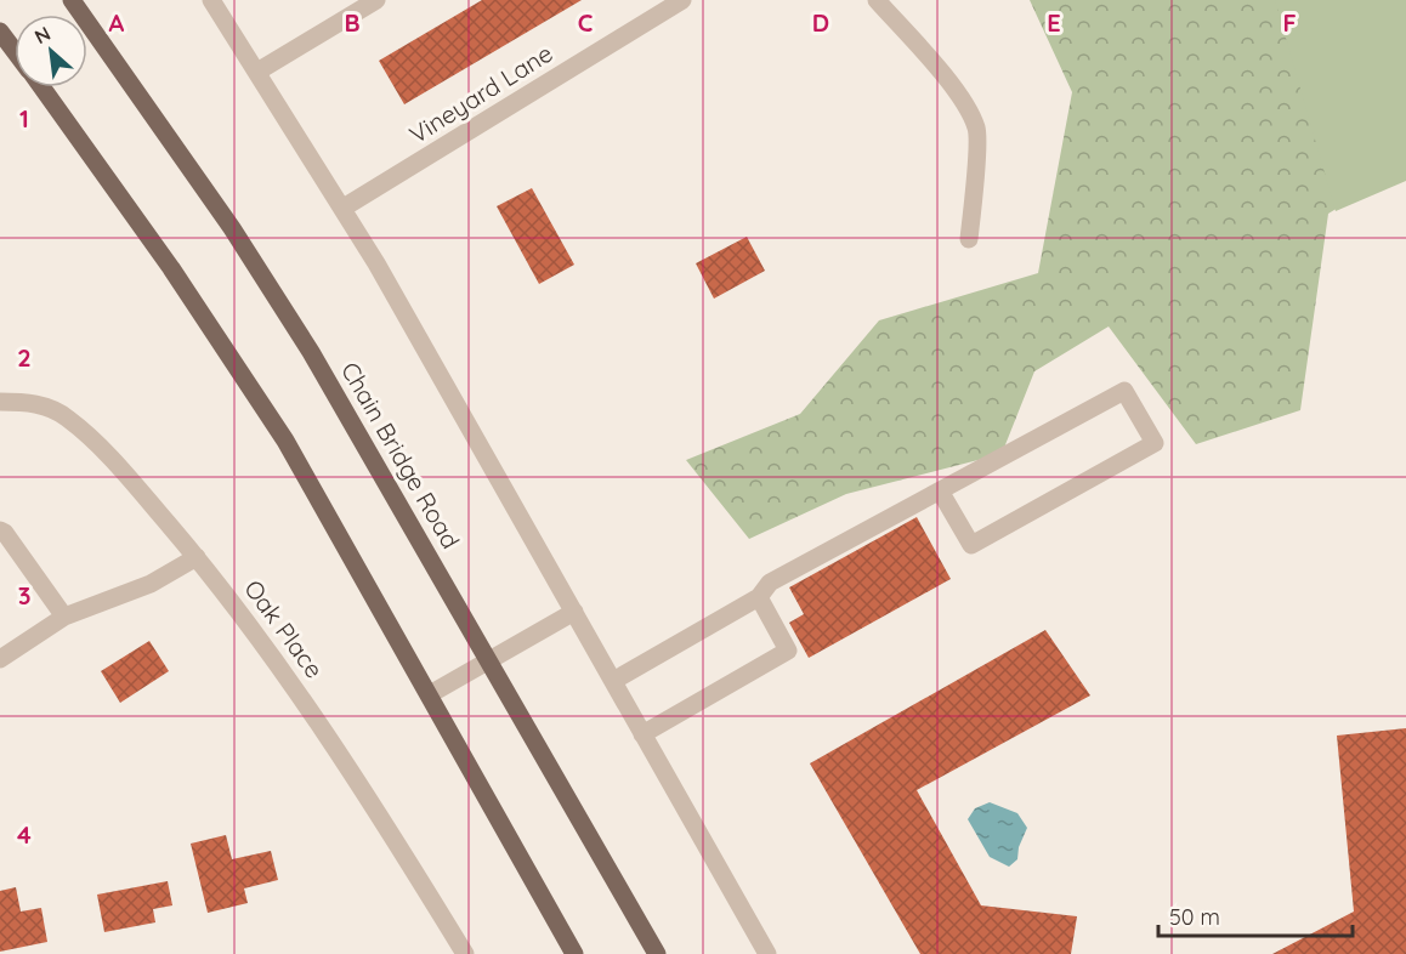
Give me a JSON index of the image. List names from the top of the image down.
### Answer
{
  "streets": {
    "main road": ["Chain Bridge Road"],
    "street": ["Vineyard Lane", "Oak Place"]
  },
  "scale_bar": "50 m",
  "north": "top left",
  "grid": {
    "columns": [
      "A",
      "B",
      "C",
      "D",
      "E",
      "F"
    ],
    "rows": [
      "1",
      "2",
      "3",
      "4"
    ]
  }
}
